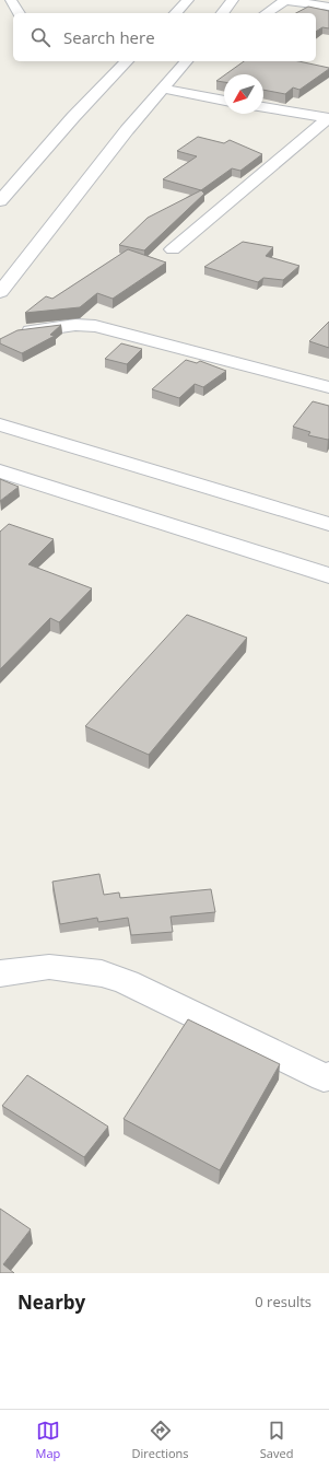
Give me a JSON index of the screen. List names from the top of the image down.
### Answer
{
  "north": "bottom left",
  "page": {
    "search": "Search here",
    "heading": ["Nearby", "0 results"],
    "nav": ["Map", "Directions", "Saved"]
  }
}
